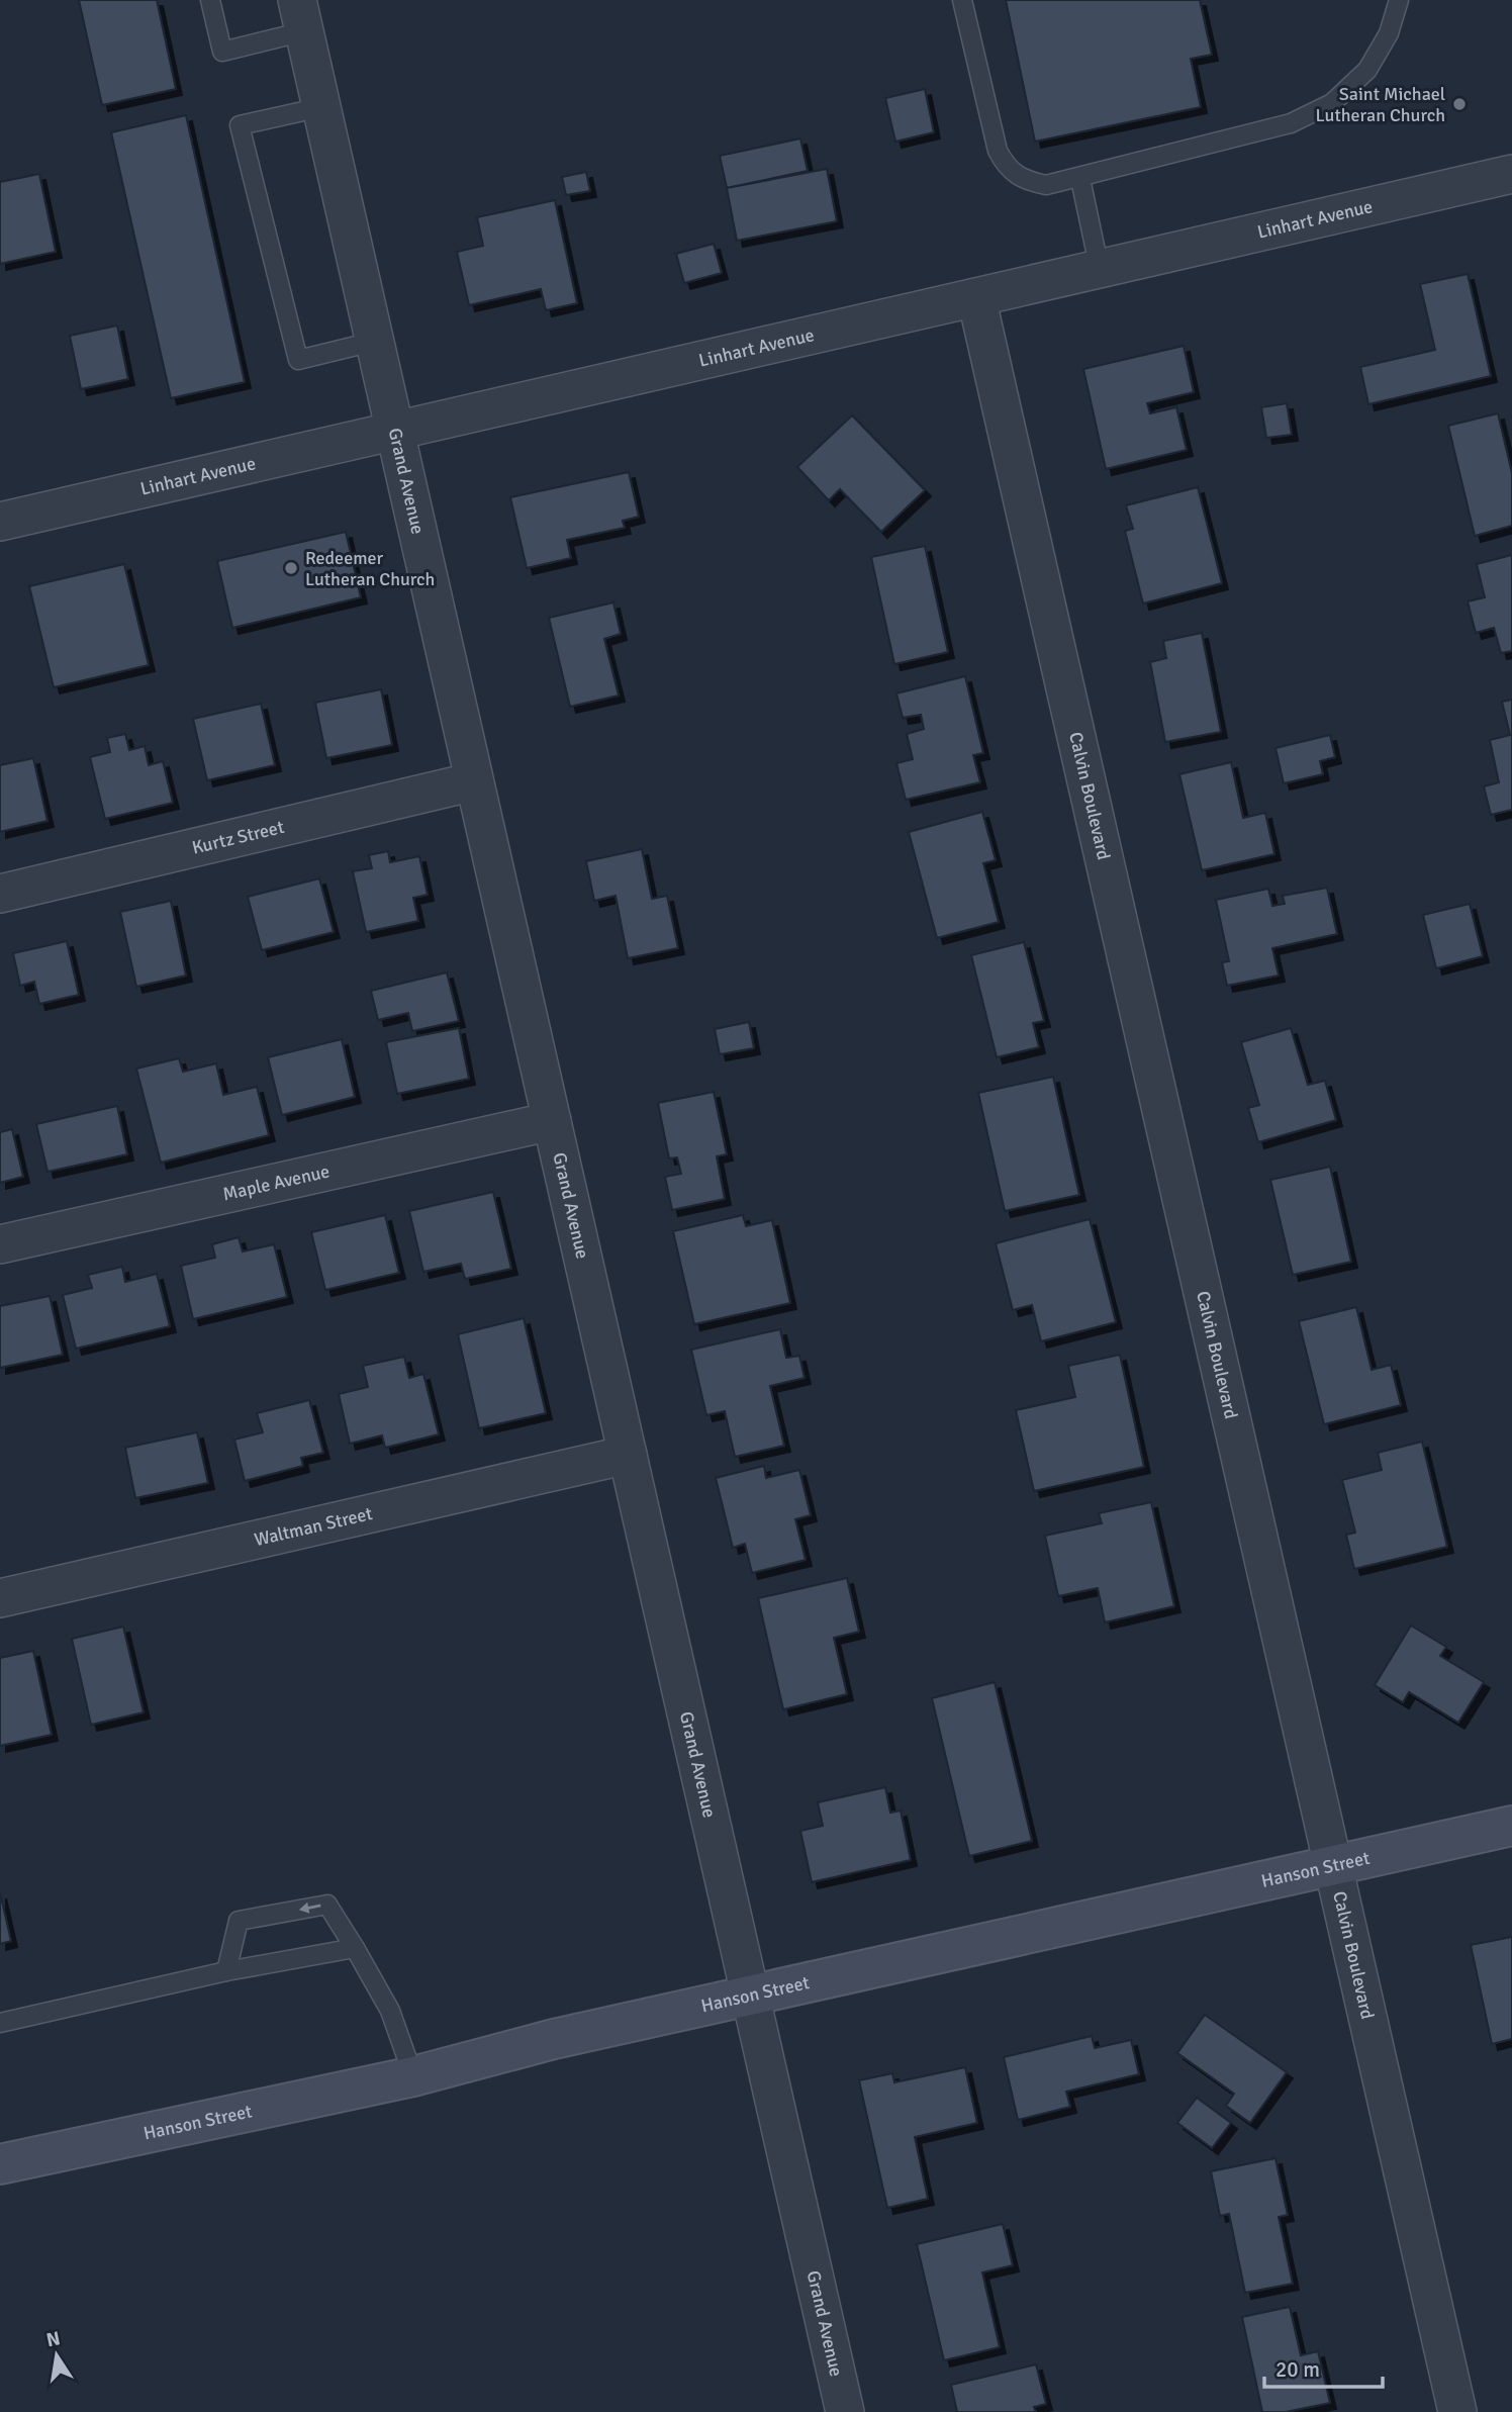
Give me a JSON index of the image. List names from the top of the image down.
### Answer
{
  "streets": {
    "street": [
      "Linhart Avenue",
      "Grand Avenue",
      "Calvin Boulevard",
      "Kurtz Street",
      "Maple Avenue",
      "Waltman Street",
      "Hanson Street"
    ]
  },
  "crossings": [
    ["Linhart Avenue", "Grand Avenue"],
    ["Linhart Avenue", "Calvin Boulevard"],
    ["Grand Avenue", "Kurtz Street"],
    ["Grand Avenue", "Maple Avenue"],
    ["Grand Avenue", "Waltman Street"],
    ["Grand Avenue", "Hanson Street"],
    ["Calvin Boulevard", "Hanson Street"]
  ],
  "places": ["Saint Michael Lutheran Church", "Redeemer Lutheran Church"],
  "scale_bar": "20 m",
  "north": "top"
}
